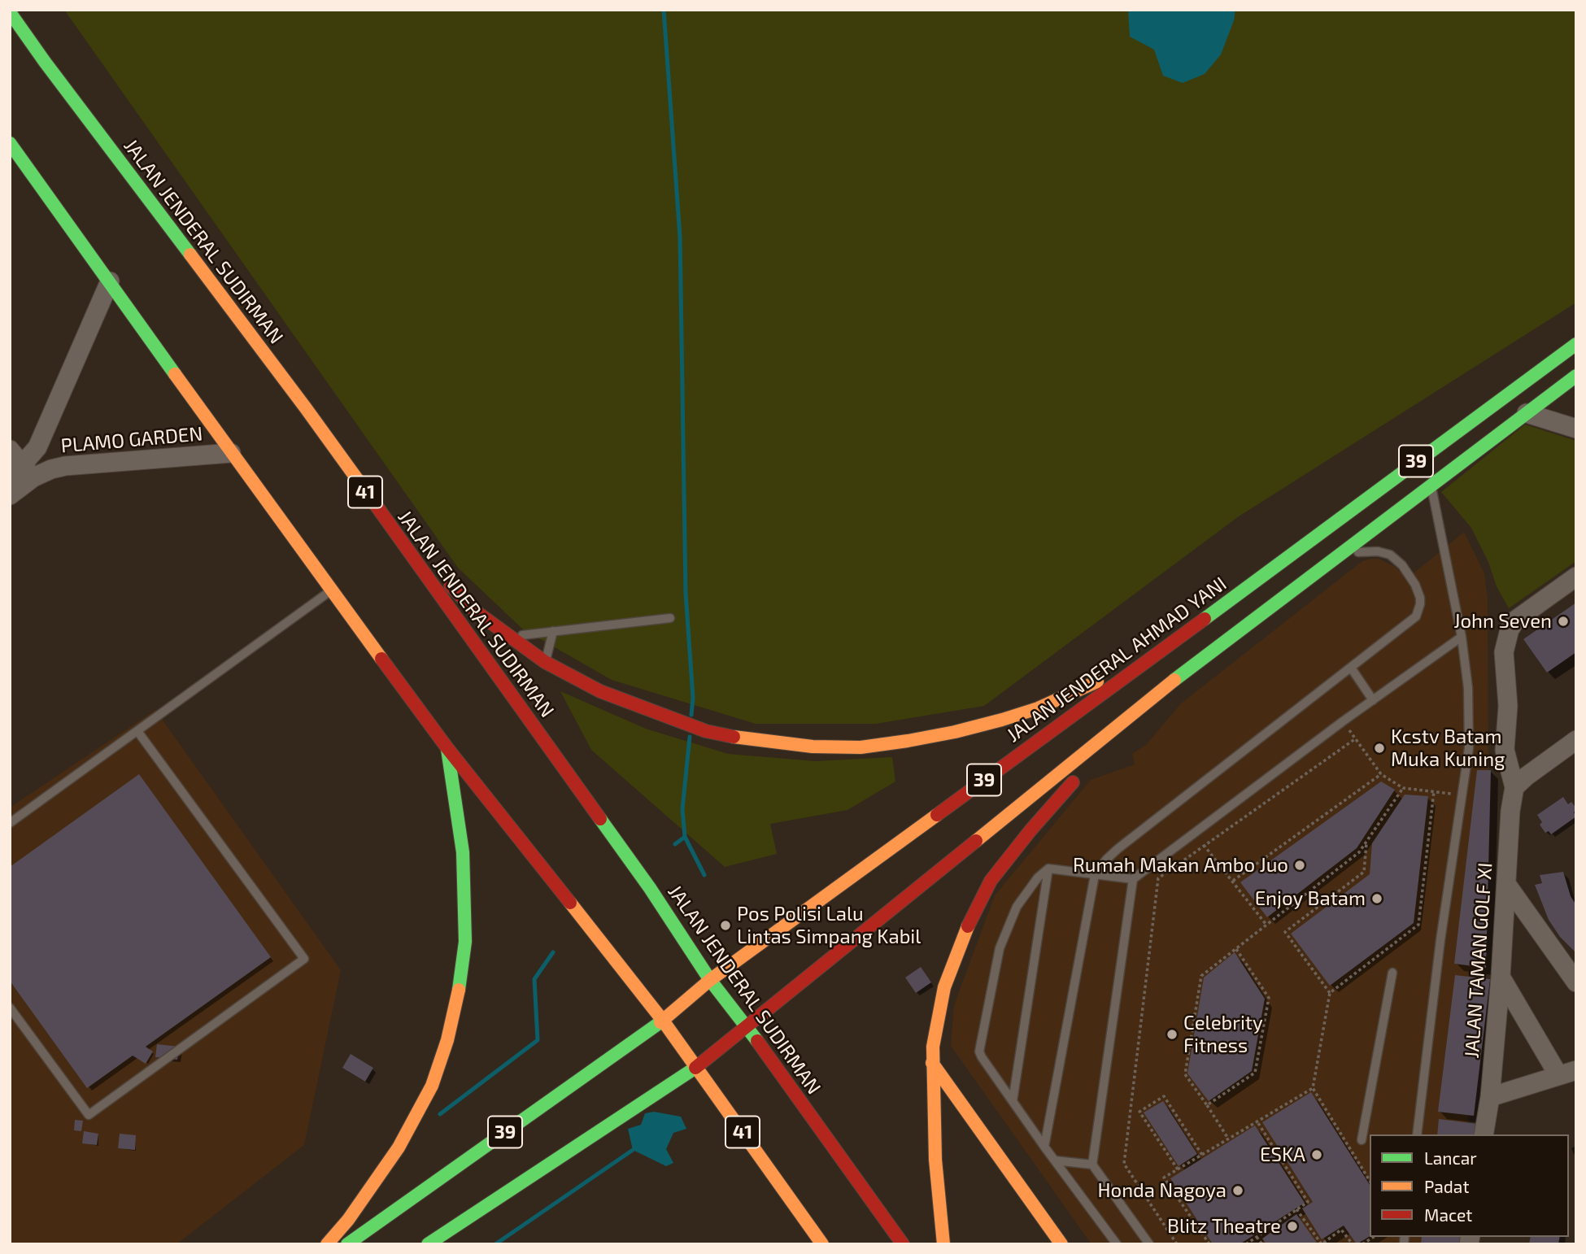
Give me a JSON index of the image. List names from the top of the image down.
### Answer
{
  "streets": {
    "main road": [
      "JALAN JENDERAL SUDIRMAN",
      "39",
      "41",
      "JALAN JENDERAL AHMAD YANI"
    ],
    "street": ["PLAMO GARDEN", "JALAN TAMAN GOLF XI"]
  },
  "crossings": [
    ["JALAN JENDERAL SUDIRMAN", "JALAN JENDERAL AHMAD YANI"],
    ["PLAMO GARDEN", "41"],
    ["41", "JALAN JENDERAL AHMAD YANI"]
  ],
  "places": [
    "John Seven",
    "Kcstv Batam Muka Kuning",
    "Rumah Makan Ambo Juo",
    "Enjoy Batam",
    "Pos Polisi Lalu Lintas Simpang Kabil",
    "Celebrity Fitness",
    "ESKA",
    "Honda Nagoya",
    "Blitz Theatre"
  ],
  "legend": ["Lancar", "Padat", "Macet"]
}
